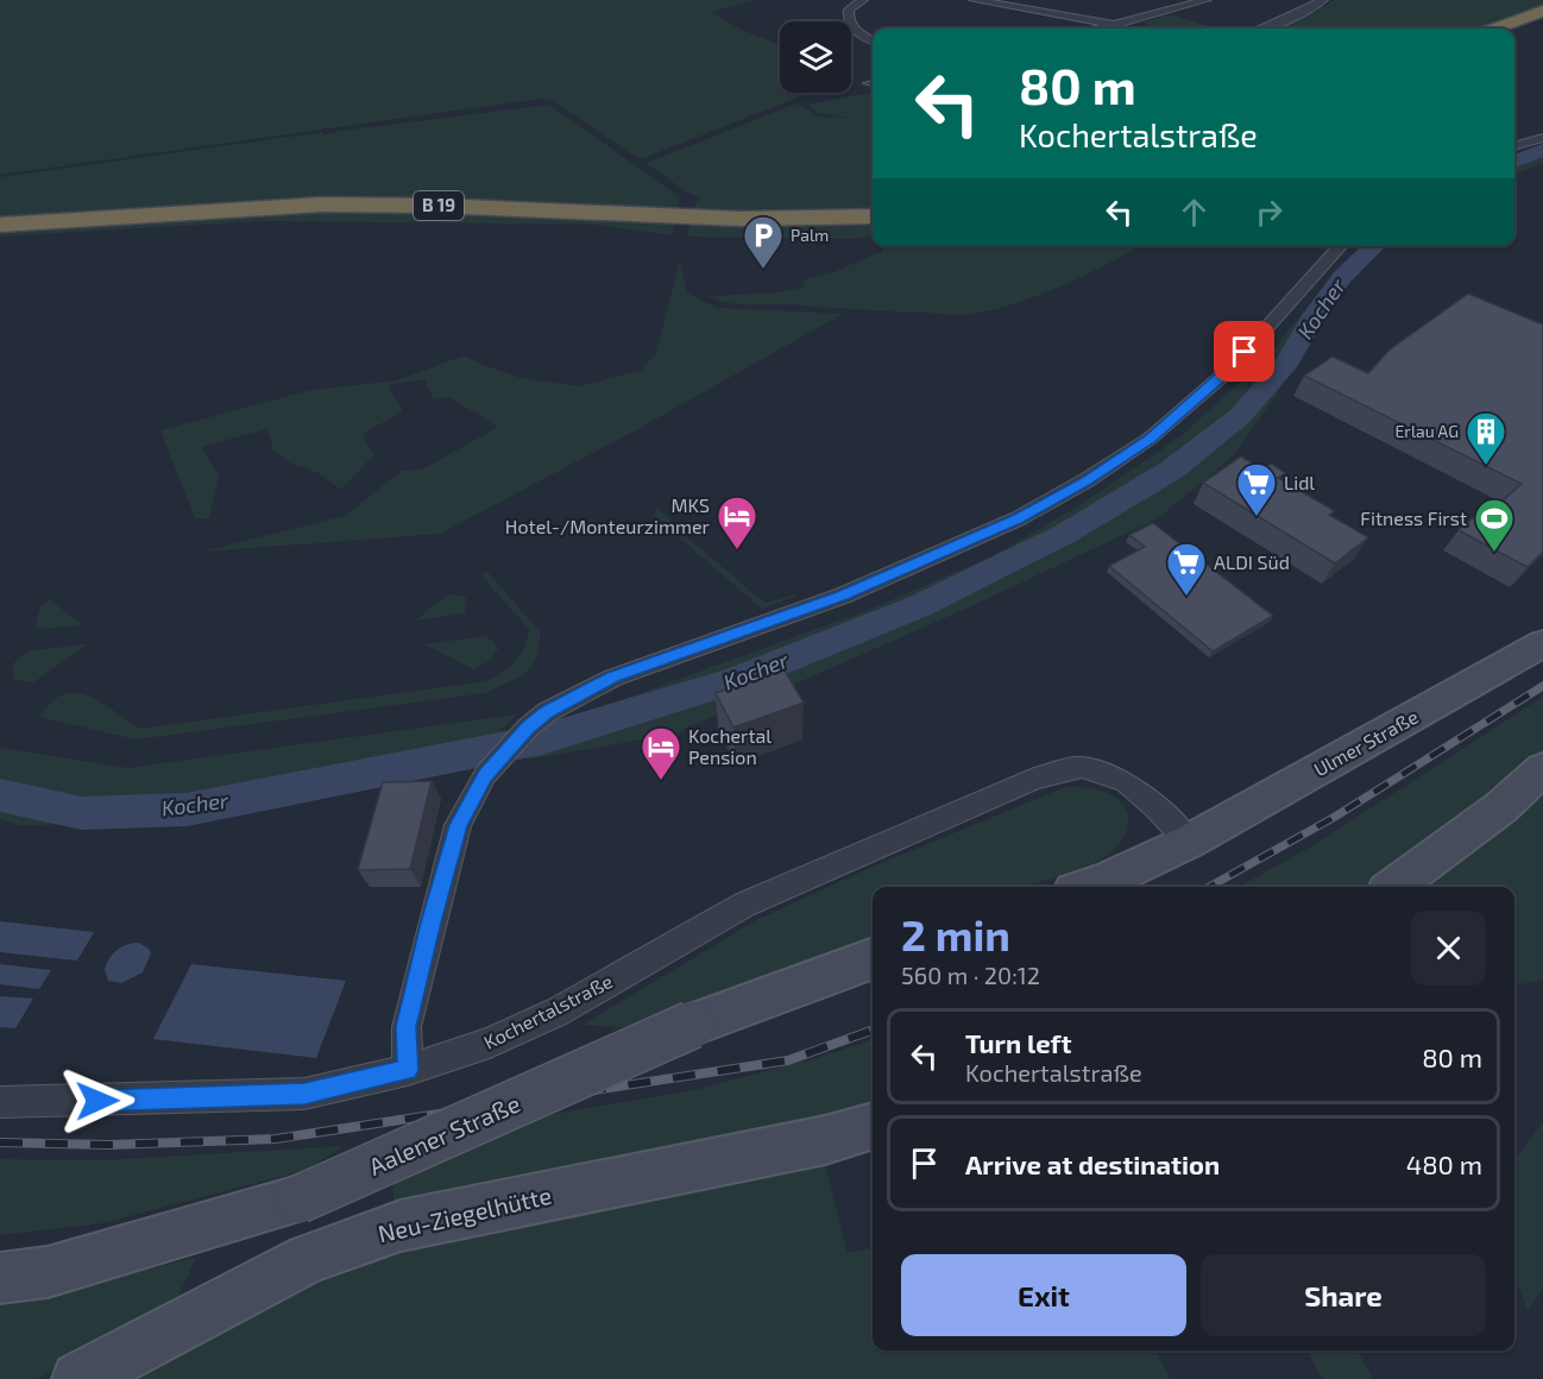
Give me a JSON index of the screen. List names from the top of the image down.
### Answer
{
  "streets": {
    "highway": ["B 19"],
    "street": [
      "Ulmer Straße",
      "Kochertalstraße",
      "Aalener Straße",
      "Neu-Ziegelhütte"
    ]
  },
  "crossings": [
    ["Ulmer Straße", "Kochertalstraße"]
  ],
  "water": ["Kocher"],
  "places": {
    "parking": ["Palm"],
    "building": ["Erlau AG"],
    "supermarket": ["Lidl", "ALDI Süd"],
    "hotel": ["MKS Hotel-/Monteurzimmer", "Kochertal Pension"],
    "sports": ["Fitness First"]
  },
  "page": {
    "turn": ["80 m", "Kochertalstraße"],
    "heading": ["2 min", "560 m · 20:12"],
    "list": [
      {
        "name": "Turn left",
        "note": "Kochertalstraße",
        "value": "80 m"
      },
      {
        "name": "Arrive at destination",
        "value": "480 m"
      }
    ],
    "buttons": ["Exit", "Share"]
  }
}
